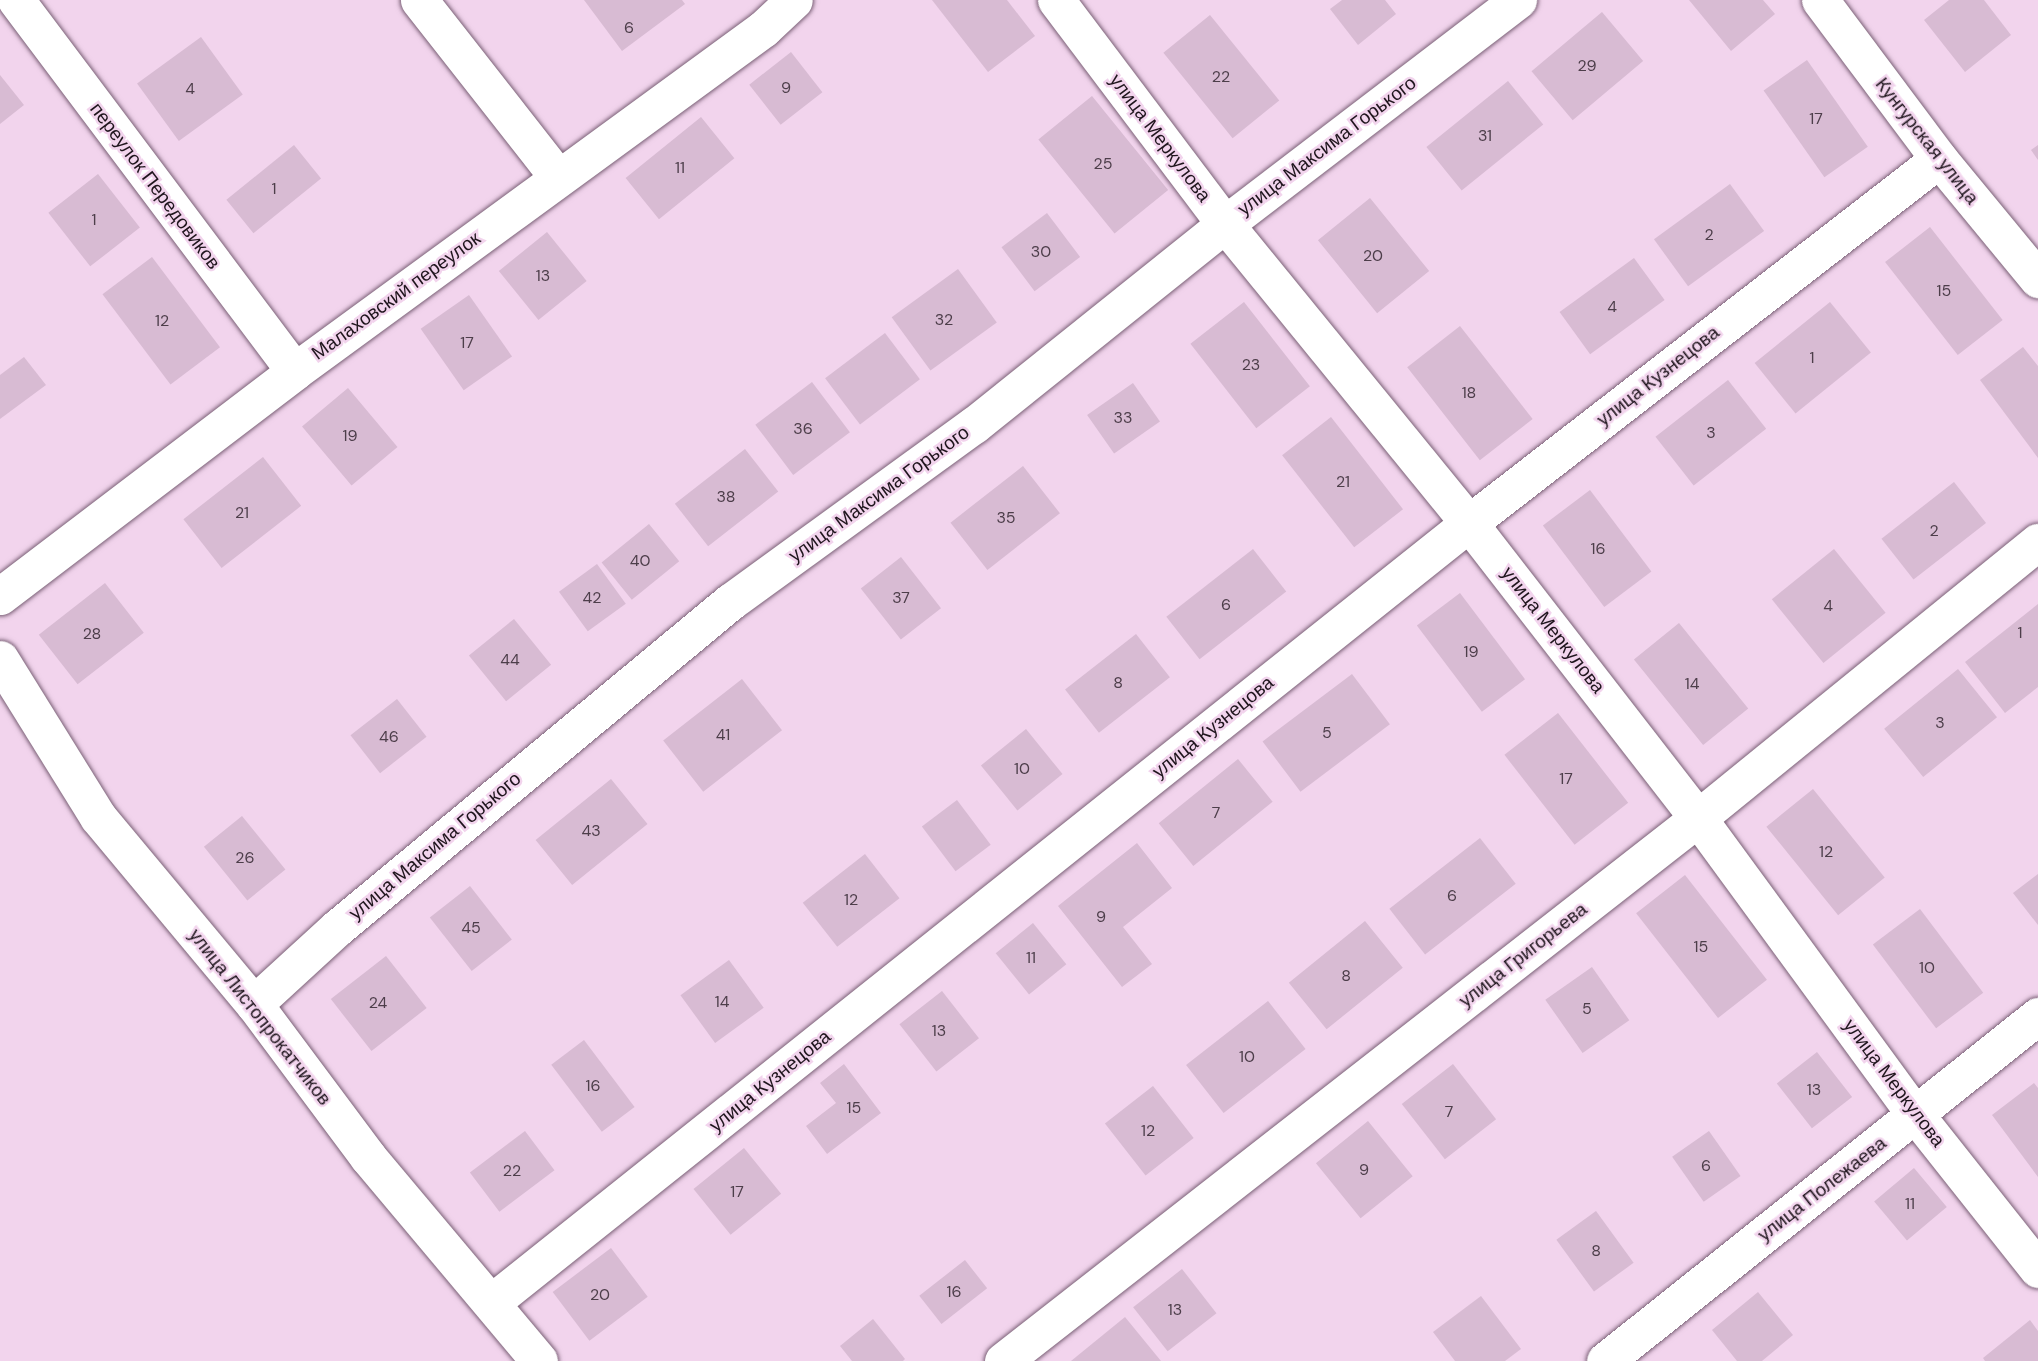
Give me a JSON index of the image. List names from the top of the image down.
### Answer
{
  "streets": {
    "street": [
      "улица Меркулова",
      "Кунгурская улица",
      "улица Максима Горького",
      "переулок Передовиков",
      "Малаховский переулок",
      "улица Кузнецова",
      "улица Григорьева",
      "улица Листопрокатчиков",
      "улица Полежаева"
    ]
  },
  "crossings": [
    ["улица Меркулова", "улица Максима Горького"],
    ["улица Меркулова", "улица Кузнецова"],
    ["улица Меркулова", "улица Григорьева"],
    ["улица Меркулова", "улица Полежаева"],
    ["Кунгурская улица", "улица Кузнецова"],
    ["улица Максима Горького", "улица Листопрокатчиков"],
    ["переулок Передовиков", "Малаховский переулок"],
    ["улица Кузнецова", "улица Листопрокатчиков"]
  ],
  "house_numbers": [
    "6",
    "29",
    "22",
    "9",
    "4",
    "17",
    "31",
    "25",
    "11",
    "1",
    "1",
    "2",
    "30",
    "20",
    "13",
    "15",
    "4",
    "32",
    "12",
    "17",
    "1",
    "23",
    "18",
    "33",
    "36",
    "3",
    "19",
    "21",
    "38",
    "21",
    "35",
    "2",
    "16",
    "40",
    "42",
    "37",
    "6",
    "4",
    "1",
    "28",
    "19",
    "44",
    "8",
    "14",
    "3",
    "5",
    "41",
    "46",
    "10",
    "17",
    "7",
    "43",
    "12",
    "26",
    "6",
    "12",
    "9",
    "45",
    "15",
    "11",
    "10",
    "8",
    "14",
    "24",
    "5",
    "13",
    "10",
    "16",
    "13",
    "15",
    "7",
    "12",
    "6",
    "9",
    "22",
    "17",
    "11",
    "8",
    "16",
    "20",
    "13"
  ]
}
